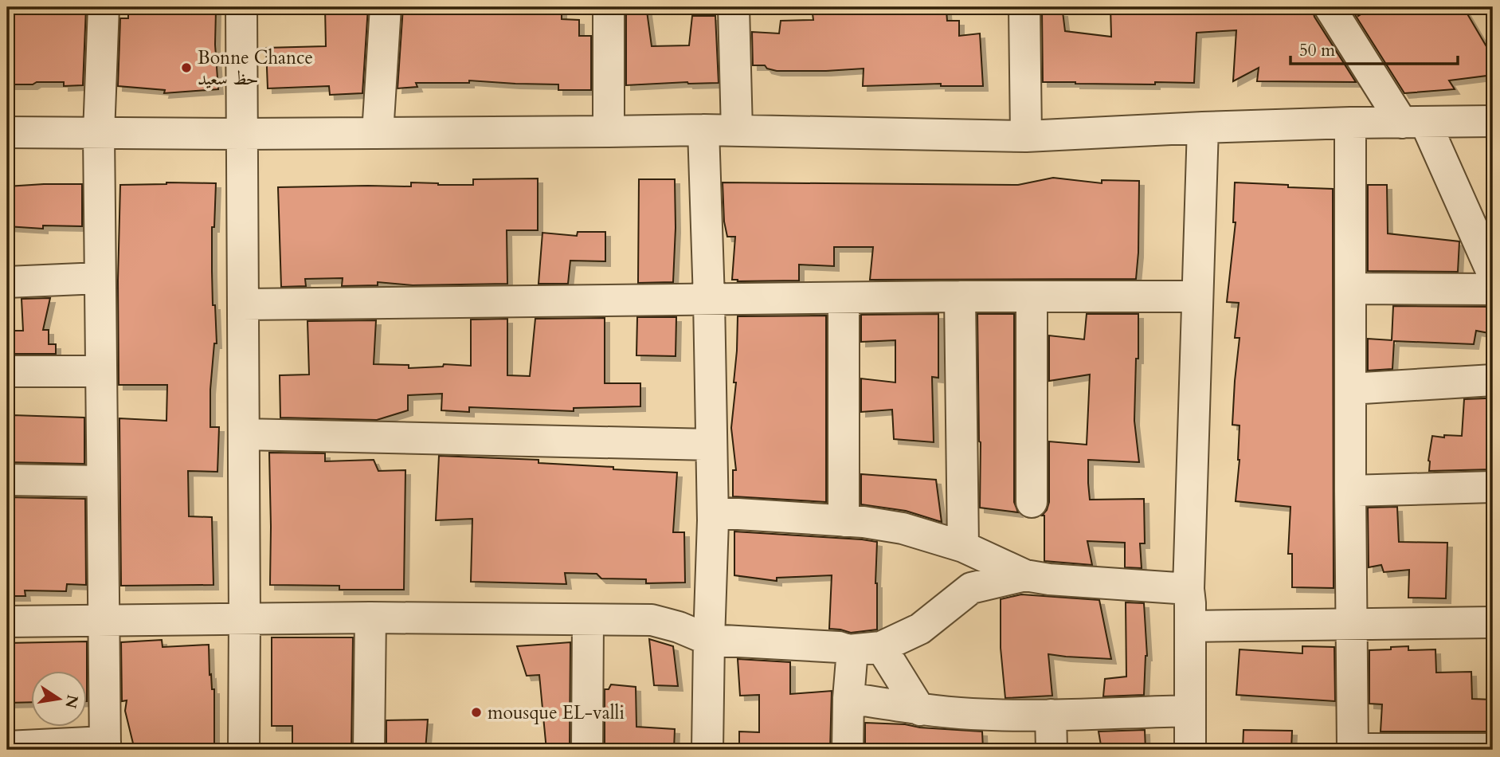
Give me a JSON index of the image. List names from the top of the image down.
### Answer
{
  "places": ["Bonne Chance حظ سعيد", "mousque EL-valli"],
  "scale_bar": "50 m",
  "north": "right"
}
